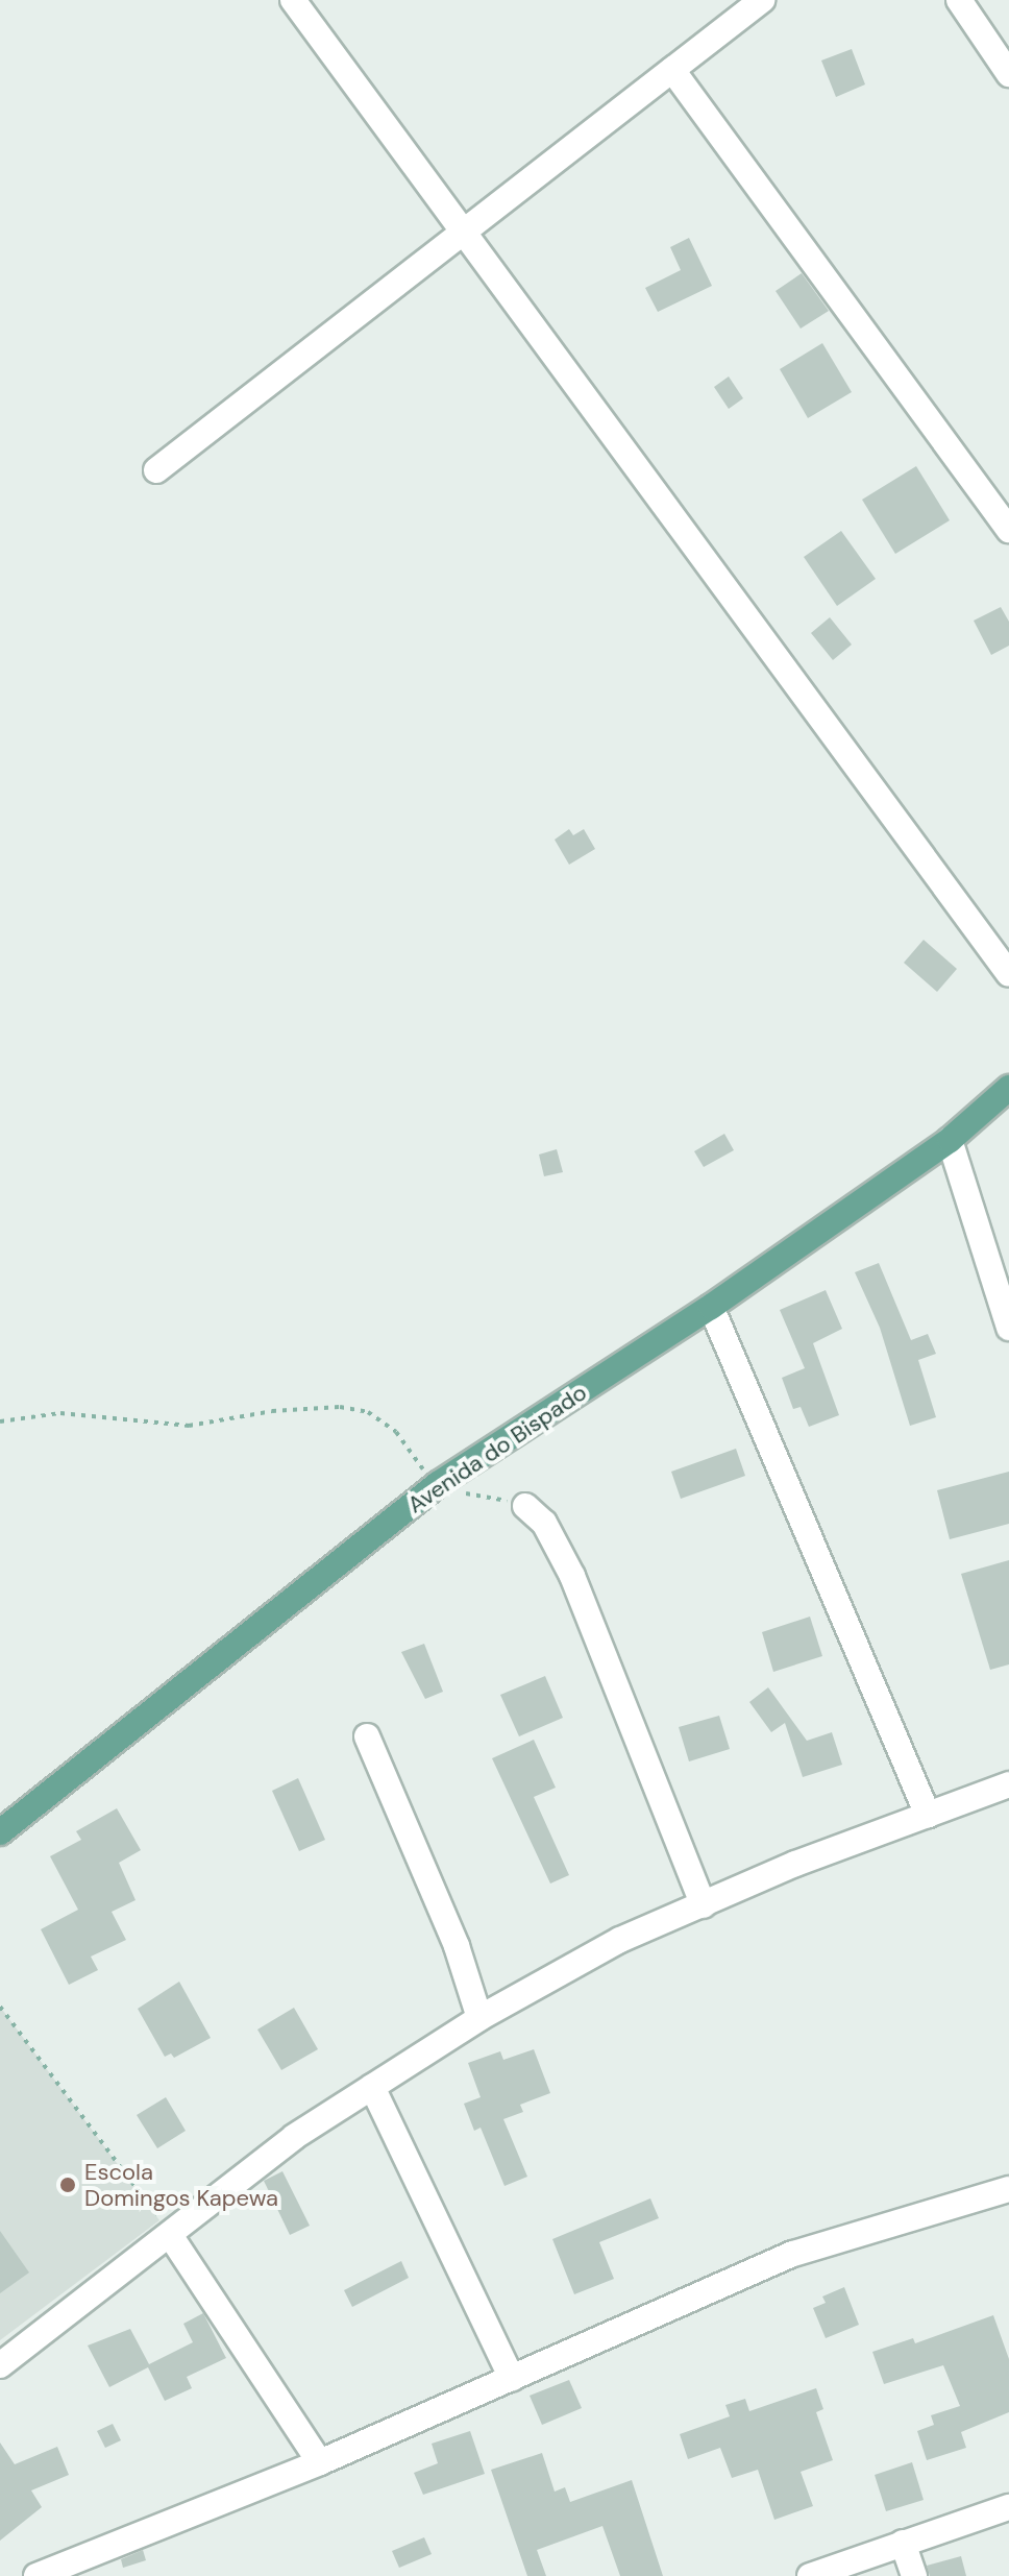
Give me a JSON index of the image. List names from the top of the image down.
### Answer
{
  "streets": {
    "main road": ["Avenida do Bispado"]
  },
  "places": ["Escola Domingos Kapewa"]
}
